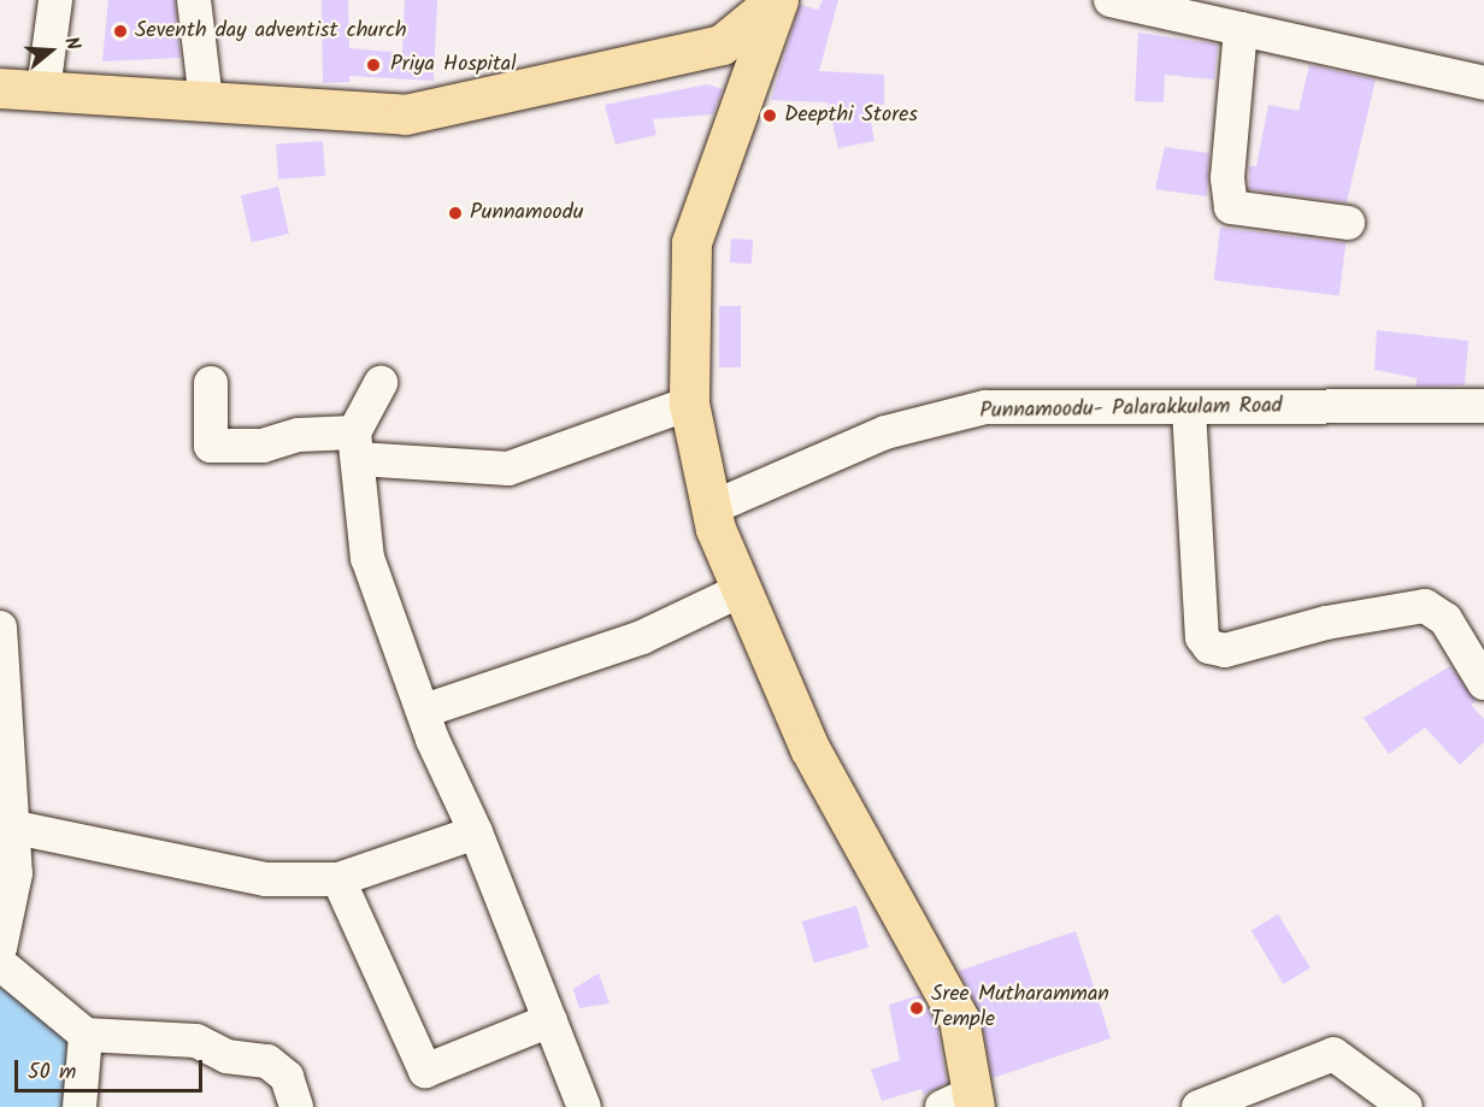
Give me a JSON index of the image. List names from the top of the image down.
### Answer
{
  "streets": {
    "street": ["Punnamoodu- Palarakkulam Road"]
  },
  "places": [
    "Seventh day adventist church",
    "Priya Hospital",
    "Deepthi Stores",
    "Punnamoodu",
    "Sree Mutharamman Temple"
  ],
  "scale_bar": "50 m",
  "north": "right"
}
